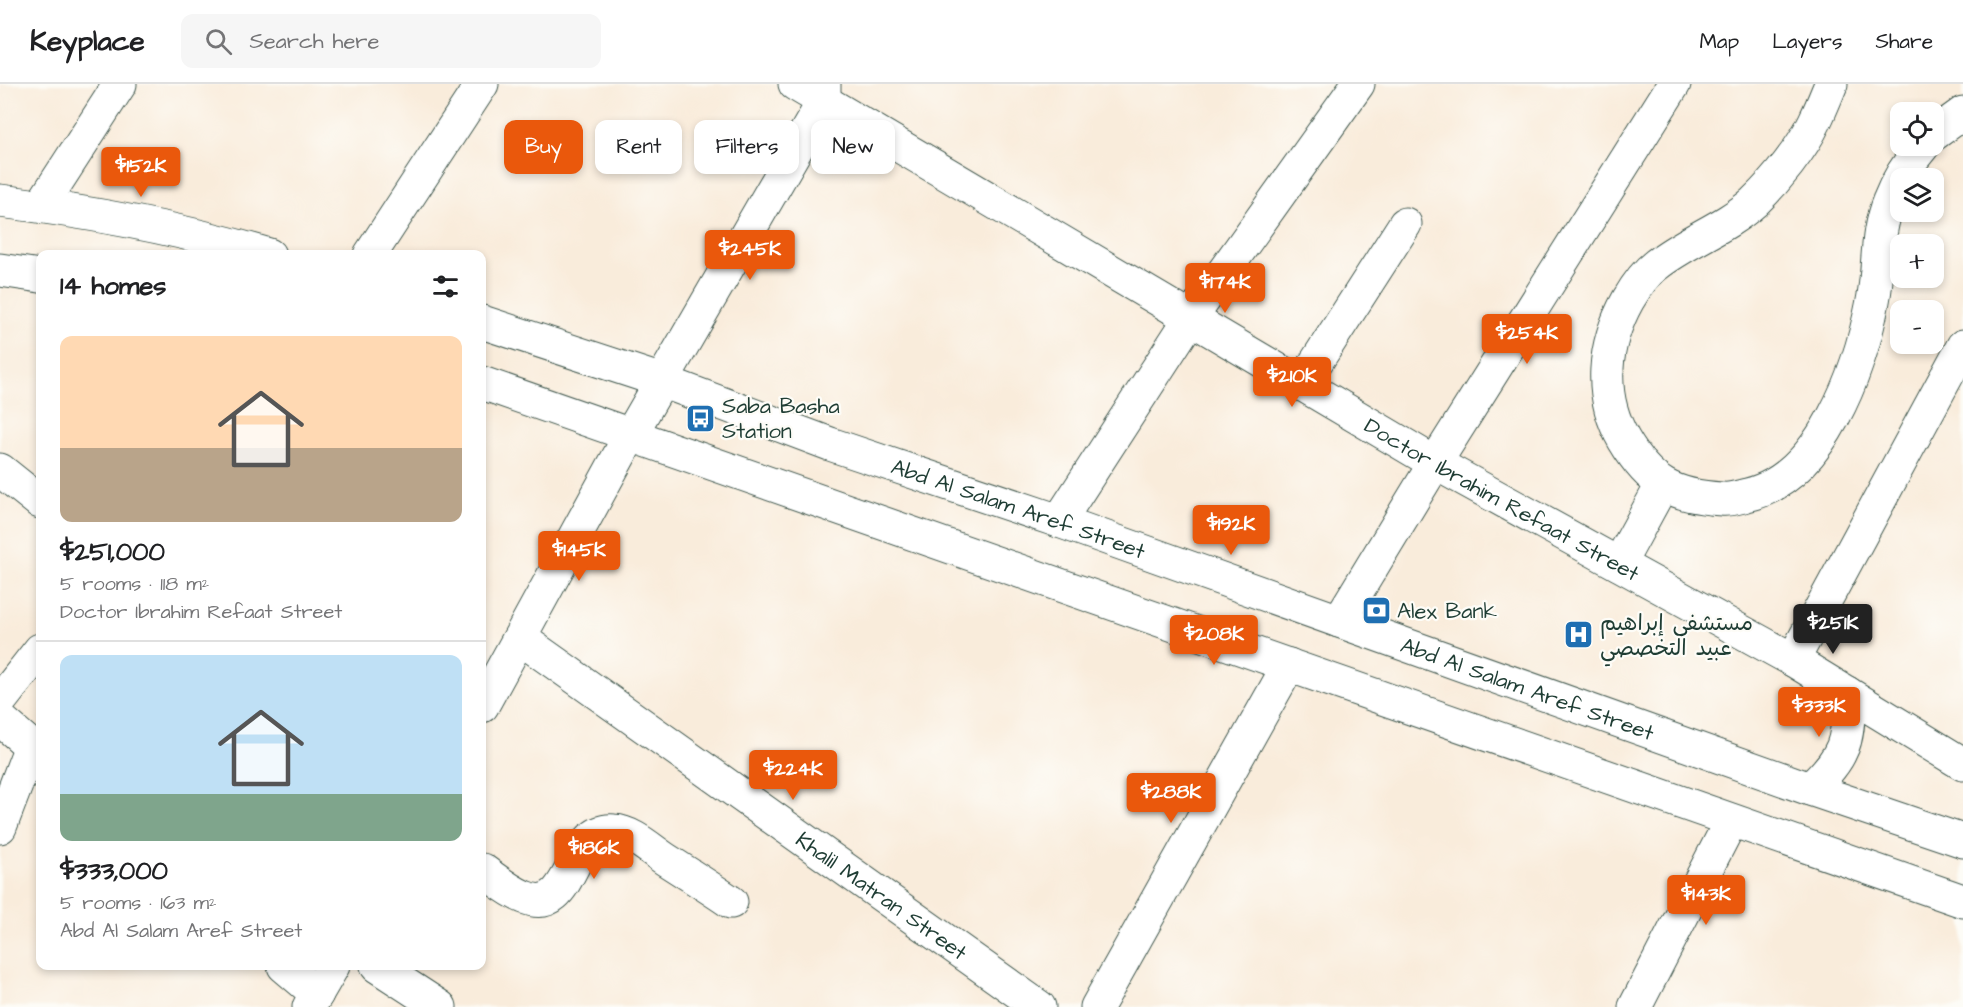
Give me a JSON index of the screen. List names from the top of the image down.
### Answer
{
  "streets": {
    "street": ["Doctor Ibrahim Refaat Street", "Abd Al Salam Aref Street", "Khalil Matran Street"]
  },
  "places": {
    "bus stop": ["Saba Basha Station"],
    "bank": ["Alex Bank"],
    "hospital": ["مستشفى إبراهيم عبيد التخصصي"]
  },
  "page": {
    "header": "Keyplace",
    "search": "Search here",
    "nav": ["Map", "Layers", "Share"],
    "map_buttons": ["+", "−"],
    "chip": [
      "Buy",
      "Rent",
      "Filters",
      "New"
    ],
    "price": [
      "$152K",
      "$245K",
      "$174K",
      "$254K",
      "$210K",
      "$192K",
      "$145K",
      "$251K",
      "$208K",
      "$333K",
      "$224K",
      "$288K",
      "$186K",
      "$143K"
    ],
    "heading": "14 homes",
    "list": [
      {
        "name": "$251,000",
        "note": "5 rooms · 118 m² · Doctor Ibrahim Refaat Street"
      },
      {
        "name": "$333,000",
        "note": "5 rooms · 163 m² · Abd Al Salam Aref Street"
      }
    ]
  }
}
